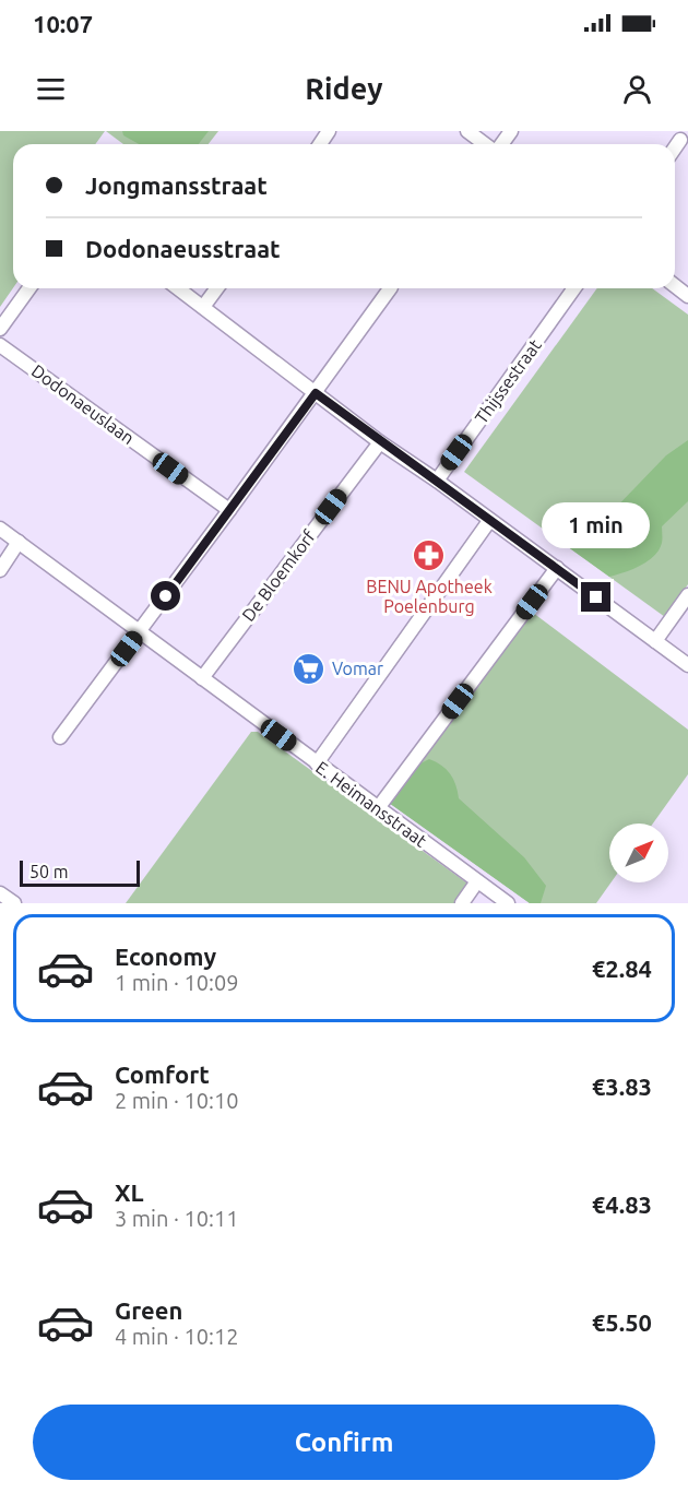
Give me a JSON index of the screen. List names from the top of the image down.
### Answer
{
  "streets": {
    "street": [
      "Thijssestraat",
      "Dodonaeuslaan",
      "De Bloemkorf",
      "E. Heimansstraat"
    ]
  },
  "crossings": [
    ["De Bloemkorf", "E. Heimansstraat"]
  ],
  "places": {
    "pharmacy": ["BENU Apotheek Poelenburg"],
    "supermarket": ["Vomar"]
  },
  "scale_bar": "50 m",
  "north": "top right",
  "page": {
    "status": "10:07",
    "header": "Ridey",
    "banner": ["Jongmansstraat", "Dodonaeusstraat"],
    "bubble": "1 min",
    "scale": "50 m",
    "list": [
      {
        "name": "Economy",
        "note": "1 min · 10:09",
        "value": "€2.84"
      },
      {
        "name": "Comfort",
        "note": "2 min · 10:10",
        "value": "€3.83"
      },
      {
        "name": "XL",
        "note": "3 min · 10:11",
        "value": "€4.83"
      },
      {
        "name": "Green",
        "note": "4 min · 10:12",
        "value": "€5.50"
      }
    ],
    "buttons": "Confirm"
  }
}
